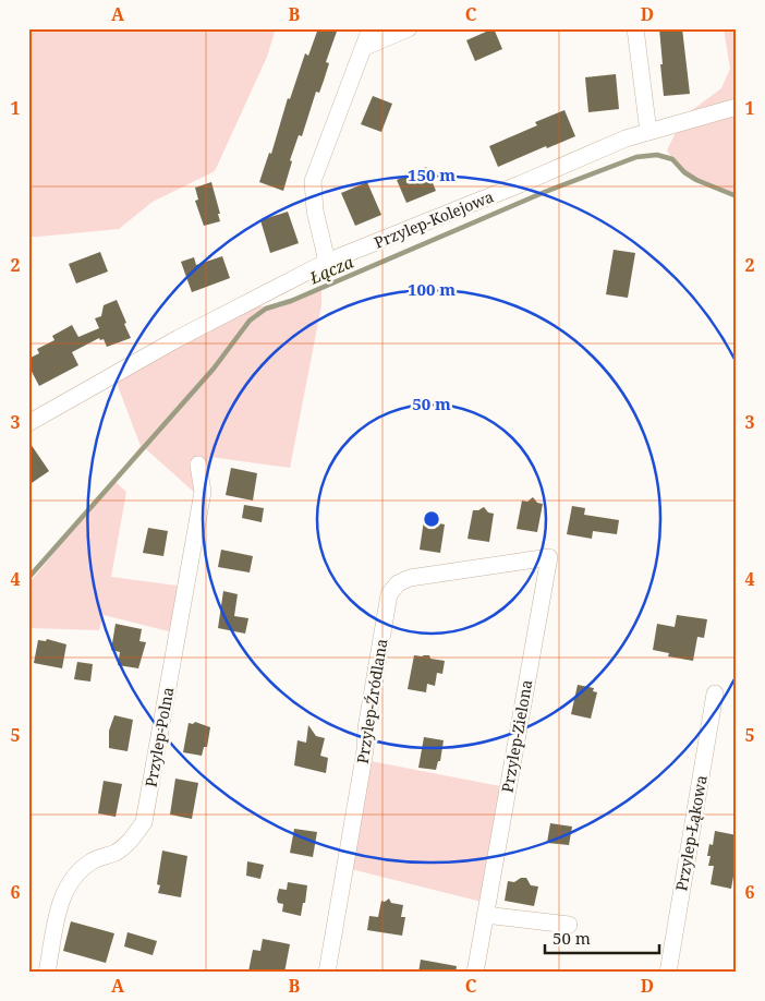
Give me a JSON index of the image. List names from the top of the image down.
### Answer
{
  "streets": {
    "street": [
      "Przylep-Kolejowa",
      "Przylep-Źródlana",
      "Przylep-Zielona",
      "Przylep-Polna",
      "Przylep-Łąkowa"
    ]
  },
  "crossings": [
    ["Przylep-Źródlana", "Przylep-Zielona"]
  ],
  "water": ["Łącza"],
  "scale_bar": "50 m",
  "grid": {
    "columns": [
      "A",
      "B",
      "C",
      "D"
    ],
    "rows": [
      "1",
      "2",
      "3",
      "4",
      "5",
      "6"
    ]
  },
  "rings": ["150 m", "100 m", "50 m"]
}
